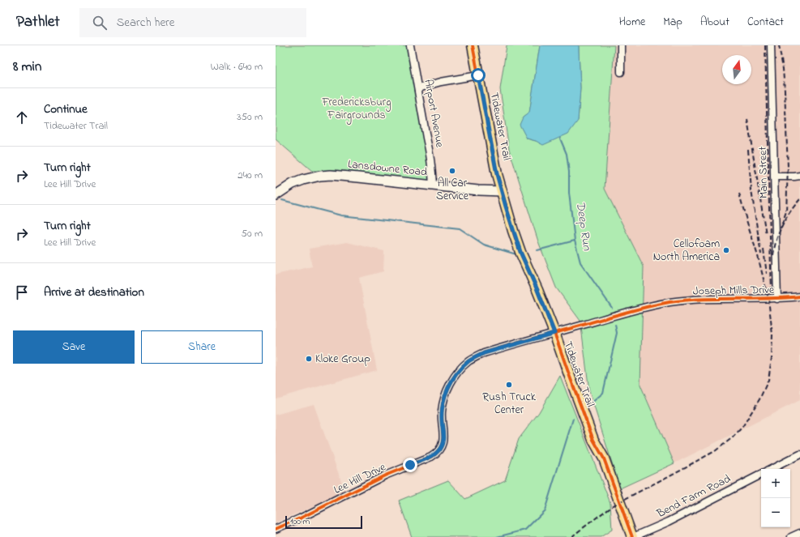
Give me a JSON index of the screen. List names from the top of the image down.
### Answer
{
  "streets": {
    "main road": ["Tidewater Trail", "Lansdowne Road"],
    "street": [
      "Airport Avenue",
      "Main Street",
      "Joseph Mills Drive",
      "Lee Hill Drive",
      "Bend Farm Road"
    ]
  },
  "crossings": [
    ["Airport Avenue", "Lansdowne Road"],
    ["Tidewater Trail", "Lansdowne Road"],
    ["Tidewater Trail", "Joseph Mills Drive"],
    ["Tidewater Trail", "Lee Hill Drive"],
    ["Tidewater Trail", "Bend Farm Road"],
    ["Main Street", "Joseph Mills Drive"],
    ["Joseph Mills Drive", "Lee Hill Drive"]
  ],
  "water": ["Deep Run"],
  "parks": ["Fredericksburg Fairgrounds"],
  "places": [
    "All Car Service",
    "Cellofoam North America",
    "Kloke Group",
    "Rush Truck Center"
  ],
  "scale_bar": "100 m",
  "north": "top",
  "page": {
    "header": "Pathlet",
    "search": "Search here",
    "nav": [
      "Home",
      "Map",
      "About",
      "Contact"
    ],
    "heading": ["8 min", "Walk · 640 m"],
    "list": [
      ["Continue", "Tidewater Trail", "350 m"],
      ["Turn right", "Lee Hill Drive", "240 m"],
      ["Turn right", "Lee Hill Drive", "50 m"],
      "Arrive at destination"
    ],
    "buttons": ["Save", "Share"],
    "map_buttons": ["+", "−"],
    "scale": "100 m"
  }
}
